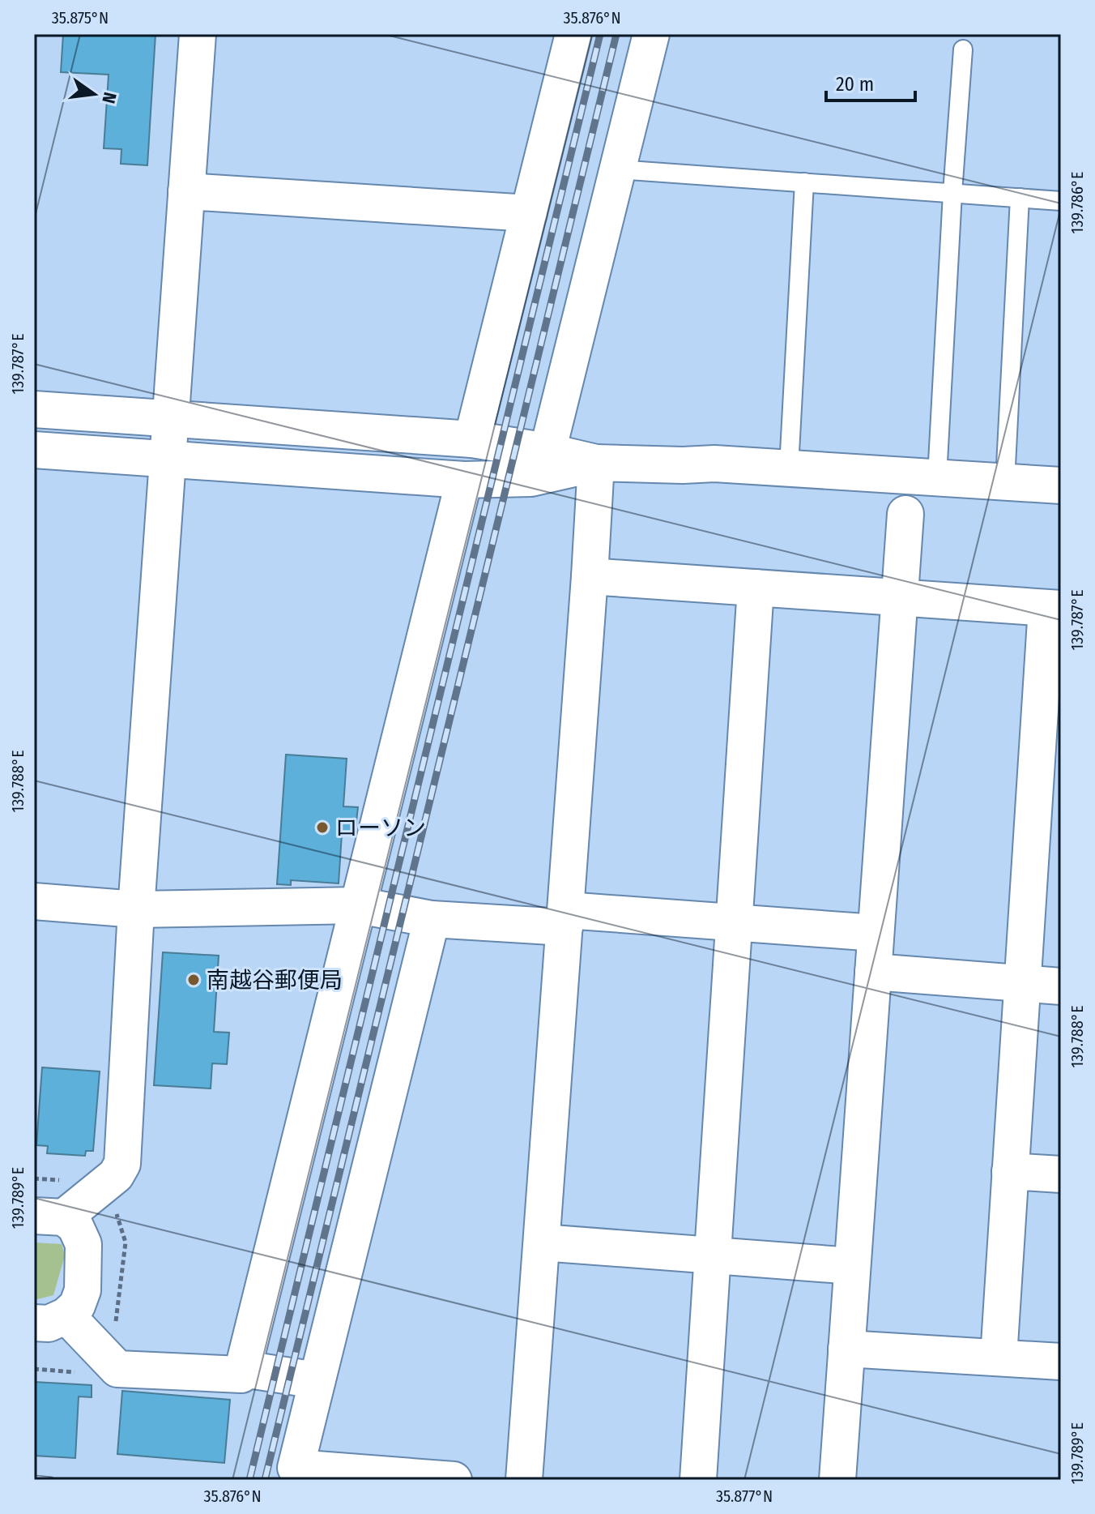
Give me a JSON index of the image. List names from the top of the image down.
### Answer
{
  "places": ["ローソン", "南越谷郵便局"],
  "scale_bar": "20 m",
  "north": "right",
  "coordinates": [
    "35.875°N",
    "35.876°N",
    "139.786°E",
    "139.787°E",
    "139.788°E",
    "139.789°E",
    "35.877°N"
  ]
}
